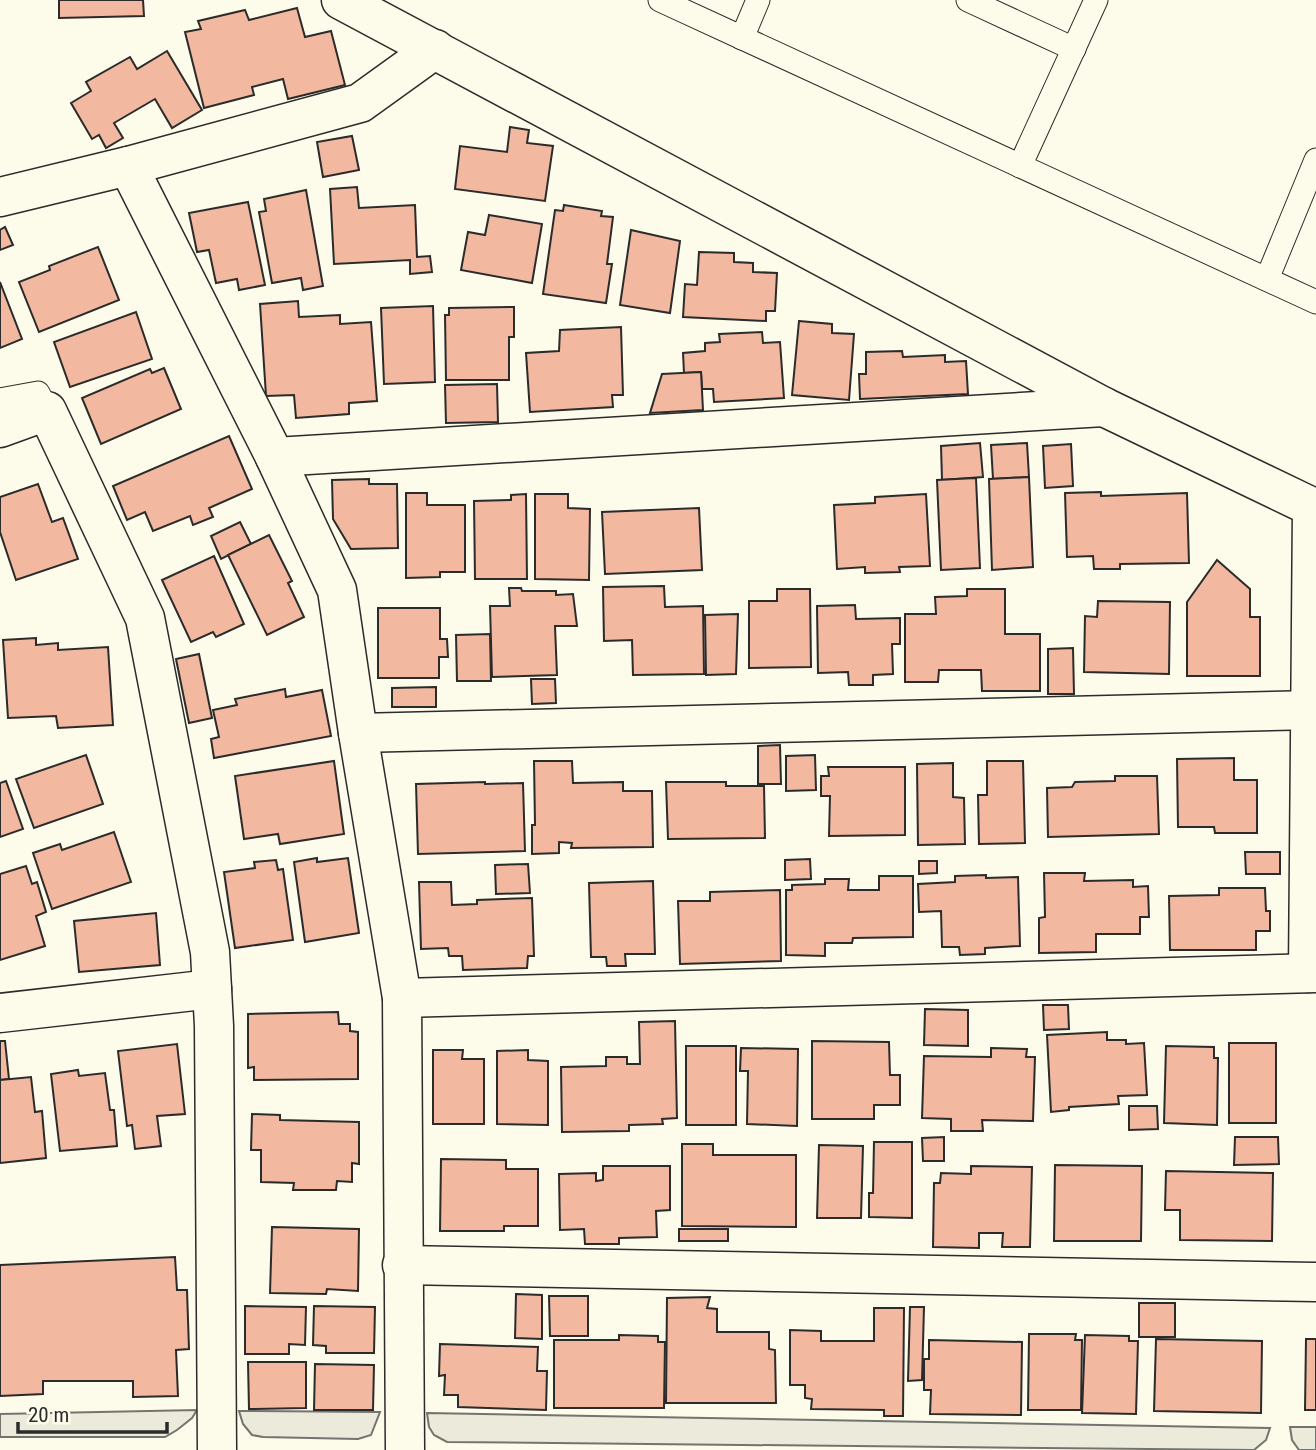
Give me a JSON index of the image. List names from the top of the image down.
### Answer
{
  "scale_bar": "20 m"
}
